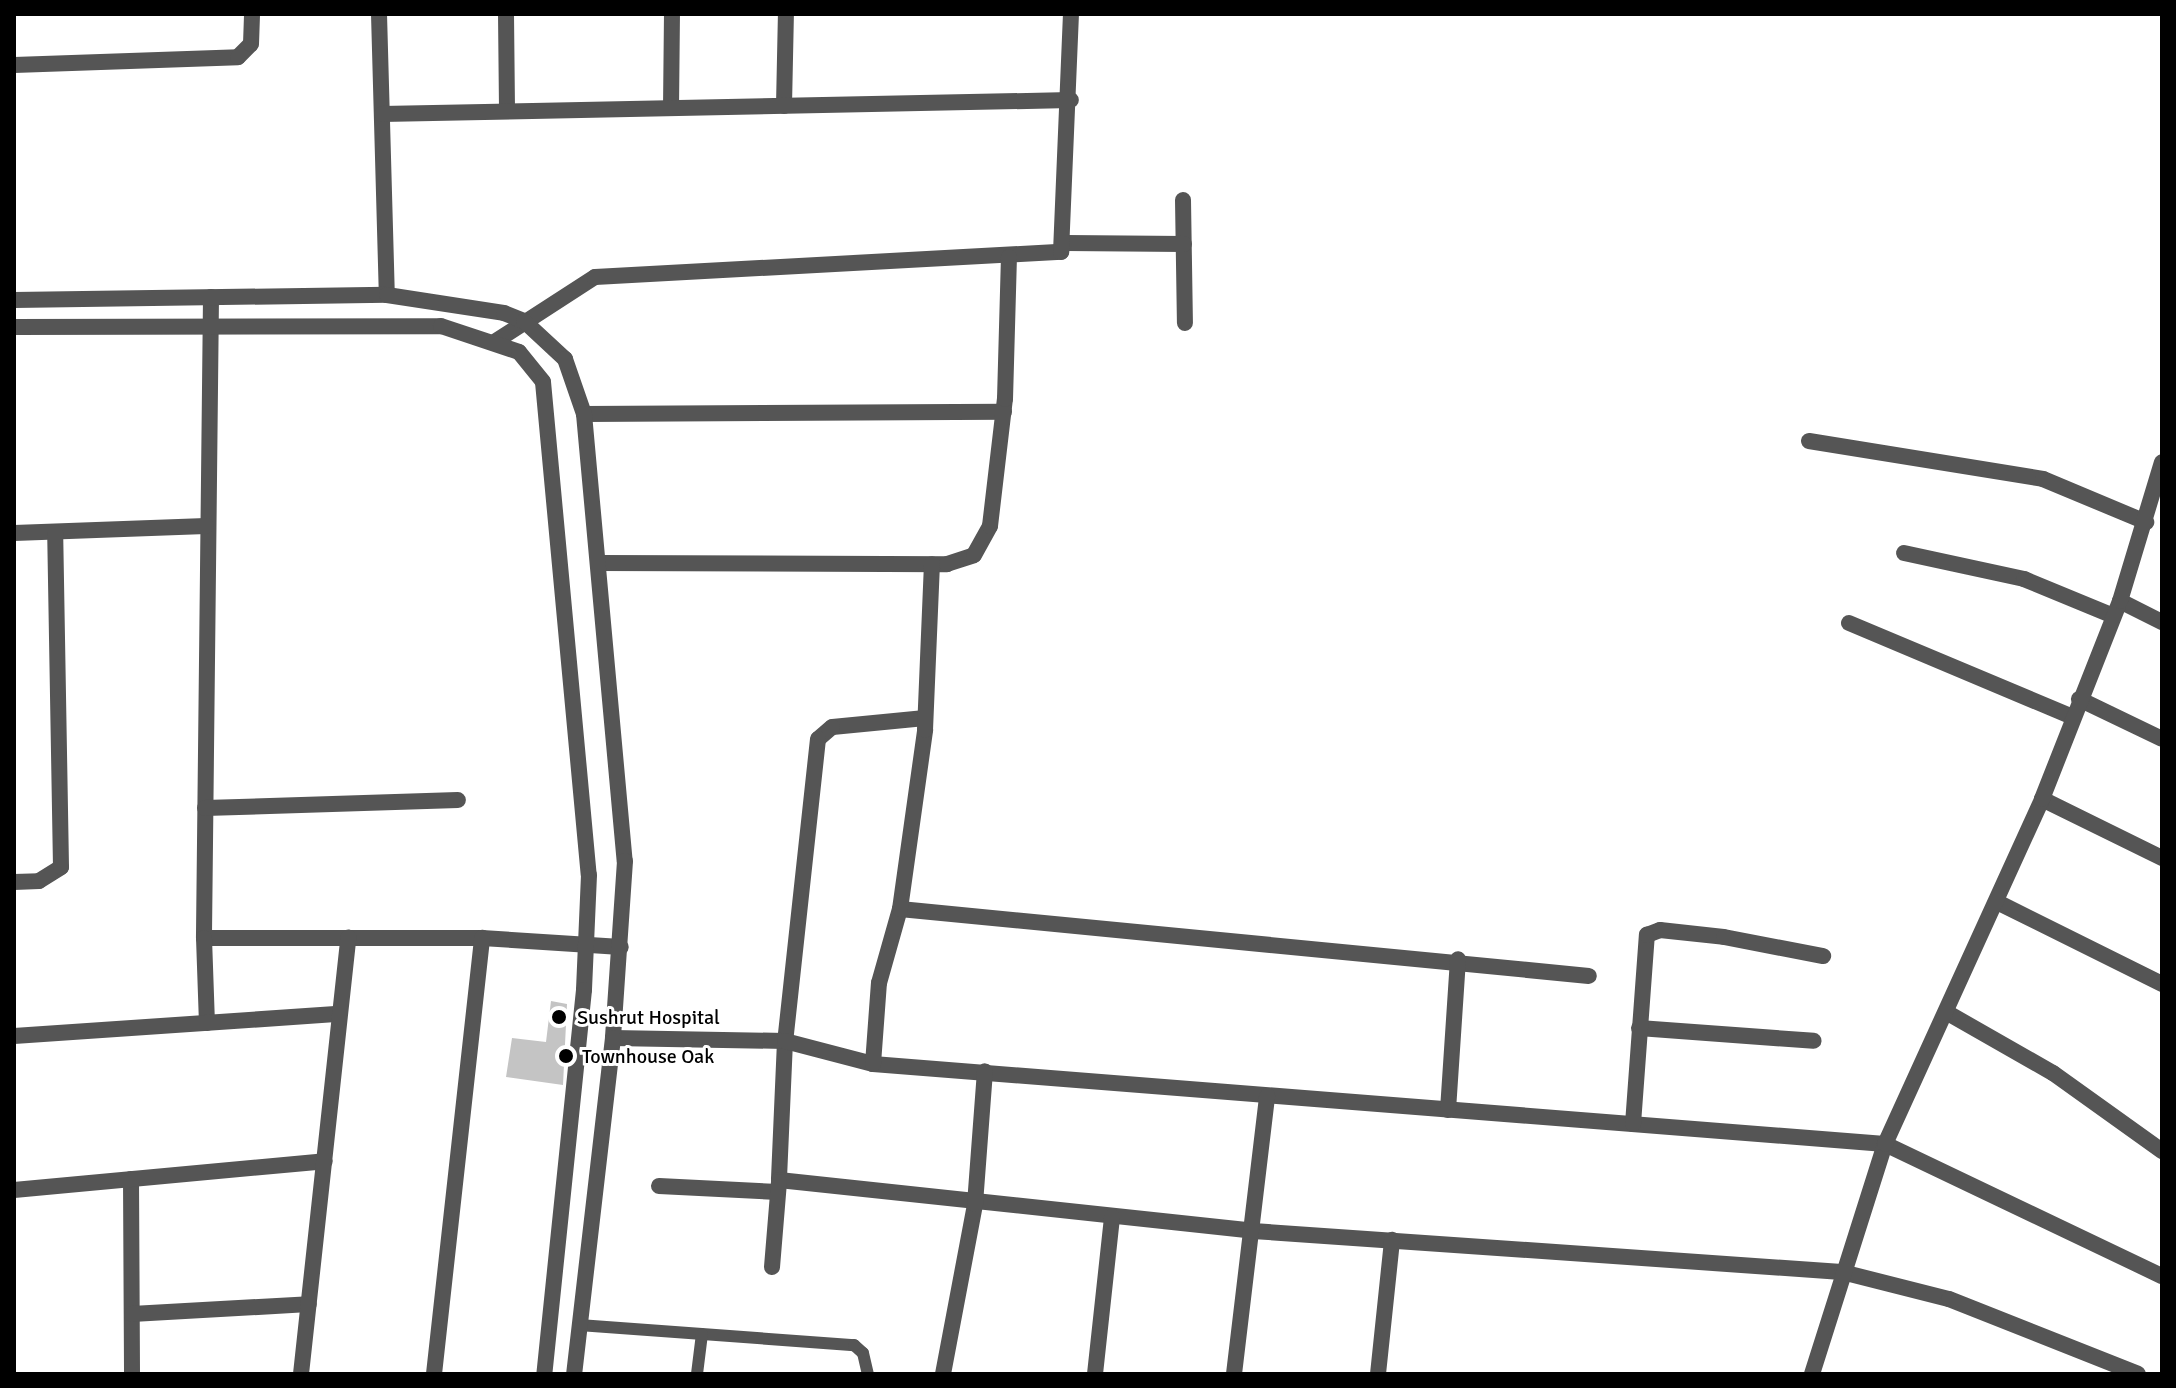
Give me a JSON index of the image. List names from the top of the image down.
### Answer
{
  "places": ["Sushrut Hospital", "Townhouse Oak"]
}
